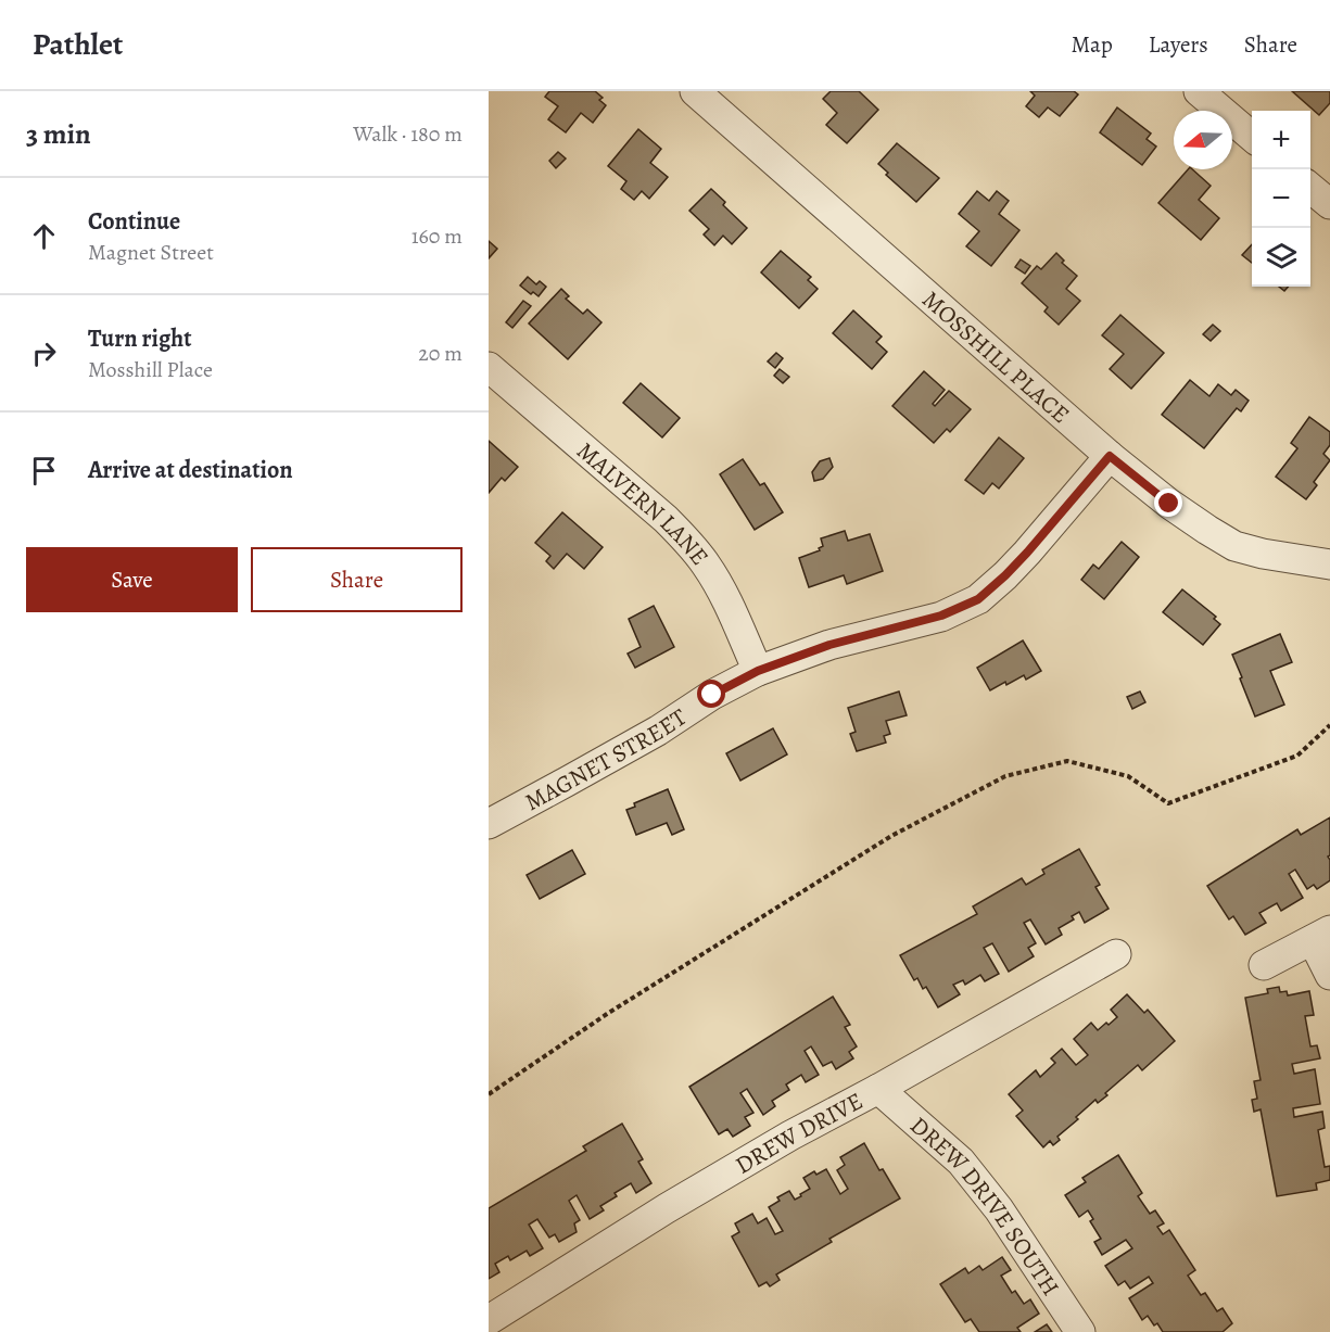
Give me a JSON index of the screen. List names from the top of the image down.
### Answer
{
  "streets": {
    "street": [
      "MOSSHILL PLACE",
      "MALVERN LANE",
      "MAGNET STREET",
      "DREW DRIVE",
      "DREW DRIVE SOUTH"
    ]
  },
  "crossings": [
    ["MOSSHILL PLACE", "MAGNET STREET"],
    ["MALVERN LANE", "MAGNET STREET"],
    ["DREW DRIVE", "DREW DRIVE SOUTH"]
  ],
  "north": "left",
  "page": {
    "header": "Pathlet",
    "nav": ["Map", "Layers", "Share"],
    "heading": ["3 min", "Walk · 180 m"],
    "map_buttons": ["+", "−"],
    "list": [
      ["Continue", "Magnet Street", "160 m"],
      ["Turn right", "Mosshill Place", "20 m"],
      "Arrive at destination"
    ],
    "buttons": ["Save", "Share"]
  }
}
